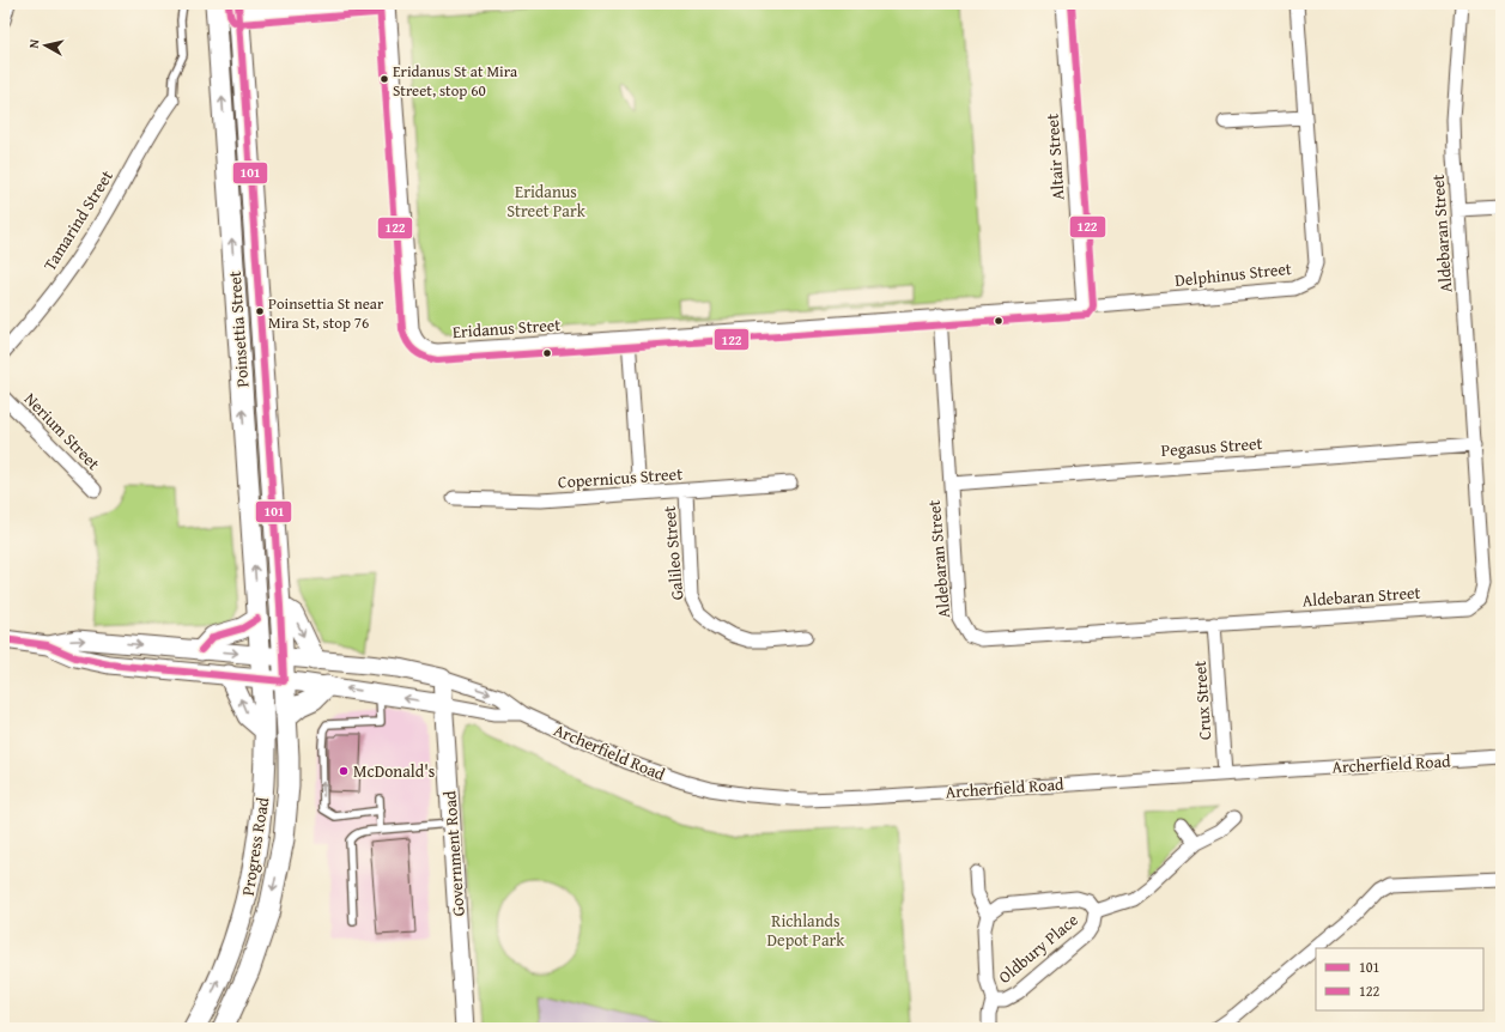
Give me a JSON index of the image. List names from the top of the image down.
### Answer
{
  "streets": {
    "main road": ["Poinsettia Street", "Progress Road"],
    "street": [
      "Altair Street",
      "Tamarind Street",
      "Aldebaran Street",
      "Delphinus Street",
      "Eridanus Street",
      "Nerium Street",
      "Pegasus Street",
      "Copernicus Street",
      "Galileo Street",
      "Crux Street",
      "Archerfield Road",
      "Government Road",
      "Oldbury Place"
    ]
  },
  "crossings": [
    ["Altair Street", "Delphinus Street"],
    ["Aldebaran Street", "Delphinus Street"],
    ["Aldebaran Street", "Eridanus Street"],
    ["Aldebaran Street", "Pegasus Street"],
    ["Aldebaran Street", "Crux Street"],
    ["Delphinus Street", "Eridanus Street"],
    ["Poinsettia Street", "Archerfield Road"],
    ["Poinsettia Street", "Progress Road"],
    ["Copernicus Street", "Galileo Street"],
    ["Crux Street", "Archerfield Road"],
    ["Archerfield Road", "Progress Road"],
    ["Archerfield Road", "Government Road"]
  ],
  "parks": ["Eridanus Street Park", "Richlands Depot Park"],
  "places": ["Eridanus St at Mira Street, stop 60", "Poinsettia St near Mira St, stop 76", "McDonald's"],
  "lines": ["transit line 101", "transit line 122"],
  "legend": ["101", "122"],
  "north": "left"
}
